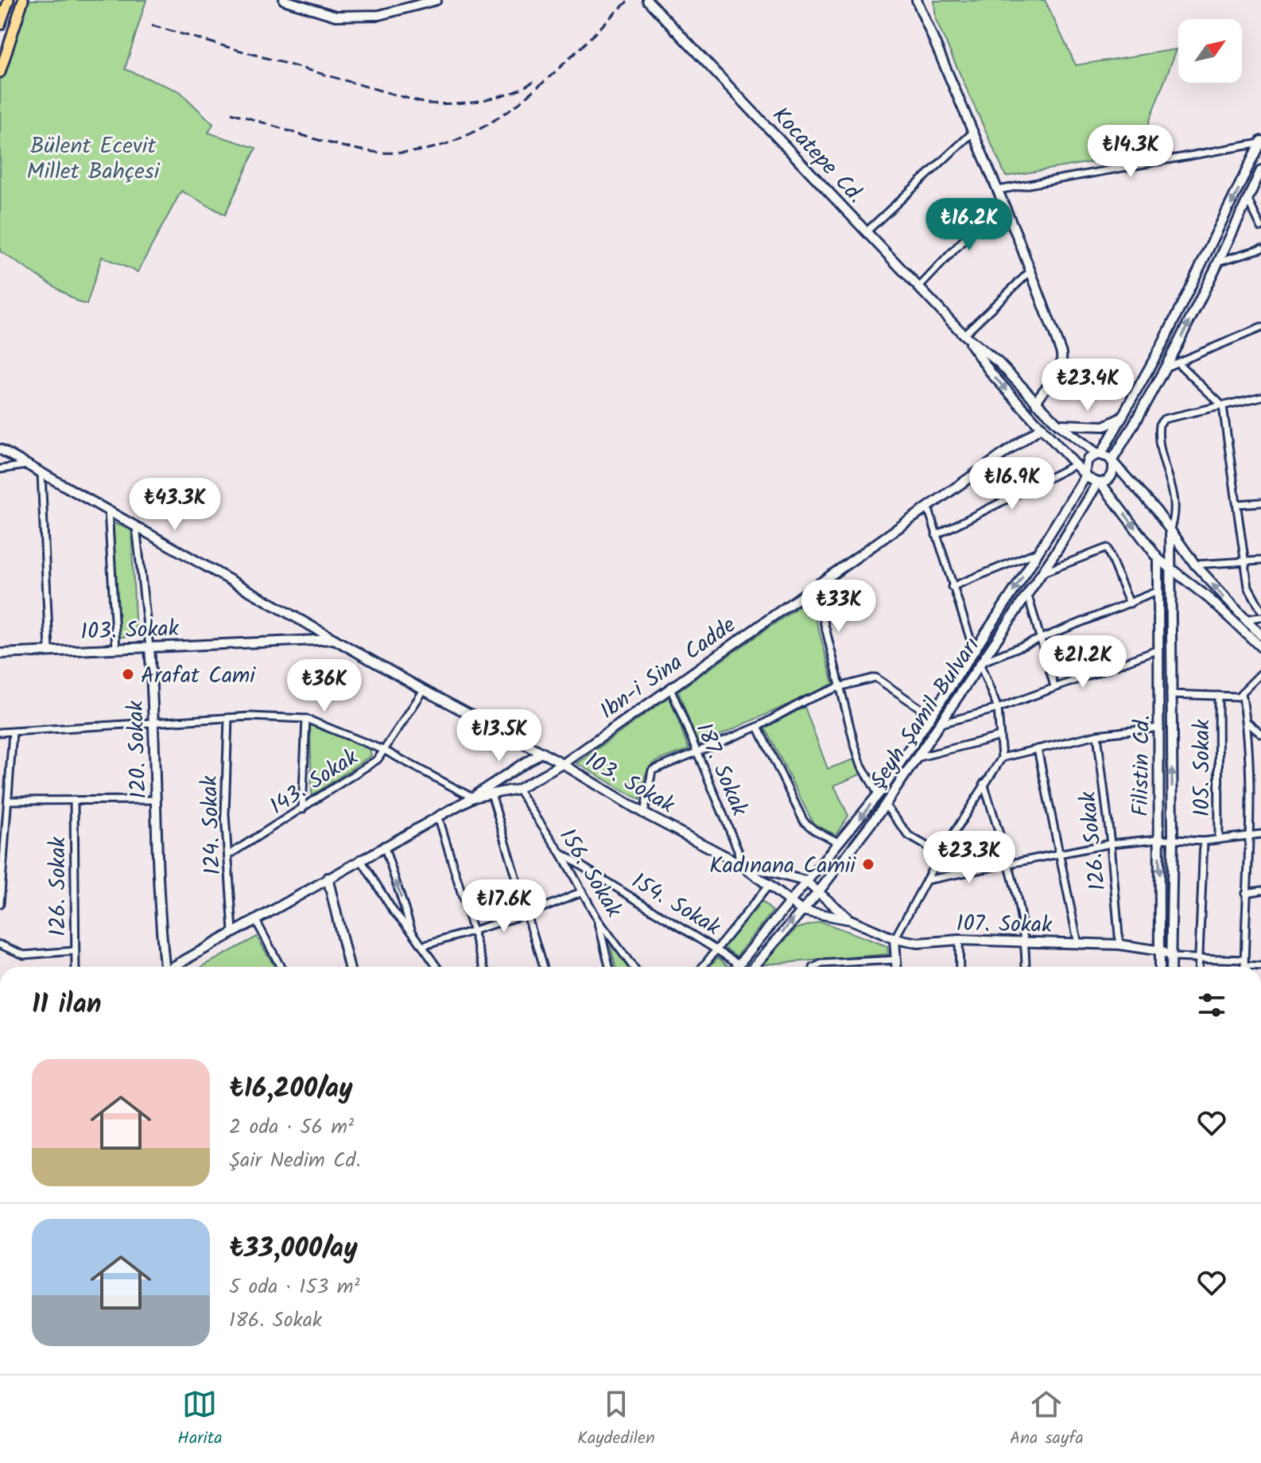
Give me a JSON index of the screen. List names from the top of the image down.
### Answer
{
  "streets": {
    "main road": [
      "Kocatepe Cd.",
      "103. Sokak",
      "Ibn-i Sina Cadde",
      "Şeyh Şamil Bulvarı",
      "120. Sokak",
      "Filistin Cd.",
      "107. Sokak"
    ],
    "street": [
      "105. Sokak",
      "187. Sokak",
      "143. Sokak",
      "124. Sokak",
      "126. Sokak",
      "156. Sokak",
      "154. Sokak"
    ]
  },
  "crossings": [
    ["Kocatepe Cd.", "Ibn-i Sina Cadde"],
    ["Kocatepe Cd.", "Şeyh Şamil Bulvarı"],
    ["103. Sokak", "Ibn-i Sina Cadde"],
    ["103. Sokak", "Şeyh Şamil Bulvarı"],
    ["103. Sokak", "120. Sokak"],
    ["103. Sokak", "187. Sokak"],
    ["103. Sokak", "143. Sokak"],
    ["103. Sokak", "107. Sokak"],
    ["Ibn-i Sina Cadde", "187. Sokak"],
    ["Ibn-i Sina Cadde", "124. Sokak"],
    ["Ibn-i Sina Cadde", "156. Sokak"],
    ["Şeyh Şamil Bulvarı", "154. Sokak"],
    ["Filistin Cd.", "107. Sokak"],
    ["143. Sokak", "124. Sokak"],
    ["126. Sokak", "107. Sokak"],
    ["156. Sokak", "154. Sokak"]
  ],
  "parks": ["Bülent Ecevit Millet Bahçesi"],
  "places": ["Arafat Cami", "Kadınana Camii"],
  "north": "top right",
  "page": {
    "price": [
      "₺14.3K",
      "₺16.2K",
      "₺23.4K",
      "₺16.9K",
      "₺43.3K",
      "₺33K",
      "₺21.2K",
      "₺36K",
      "₺13.5K",
      "₺23.3K",
      "₺17.6K"
    ],
    "heading": "11 ilan",
    "list": [
      {
        "name": "₺16,200/ay",
        "note": "2 oda · 56 m² · Şair Nedim Cd."
      },
      {
        "name": "₺33,000/ay",
        "note": "5 oda · 153 m² · 186. Sokak"
      }
    ],
    "tabs": ["Harita", "Kaydedilen", "Ana sayfa"]
  }
}
